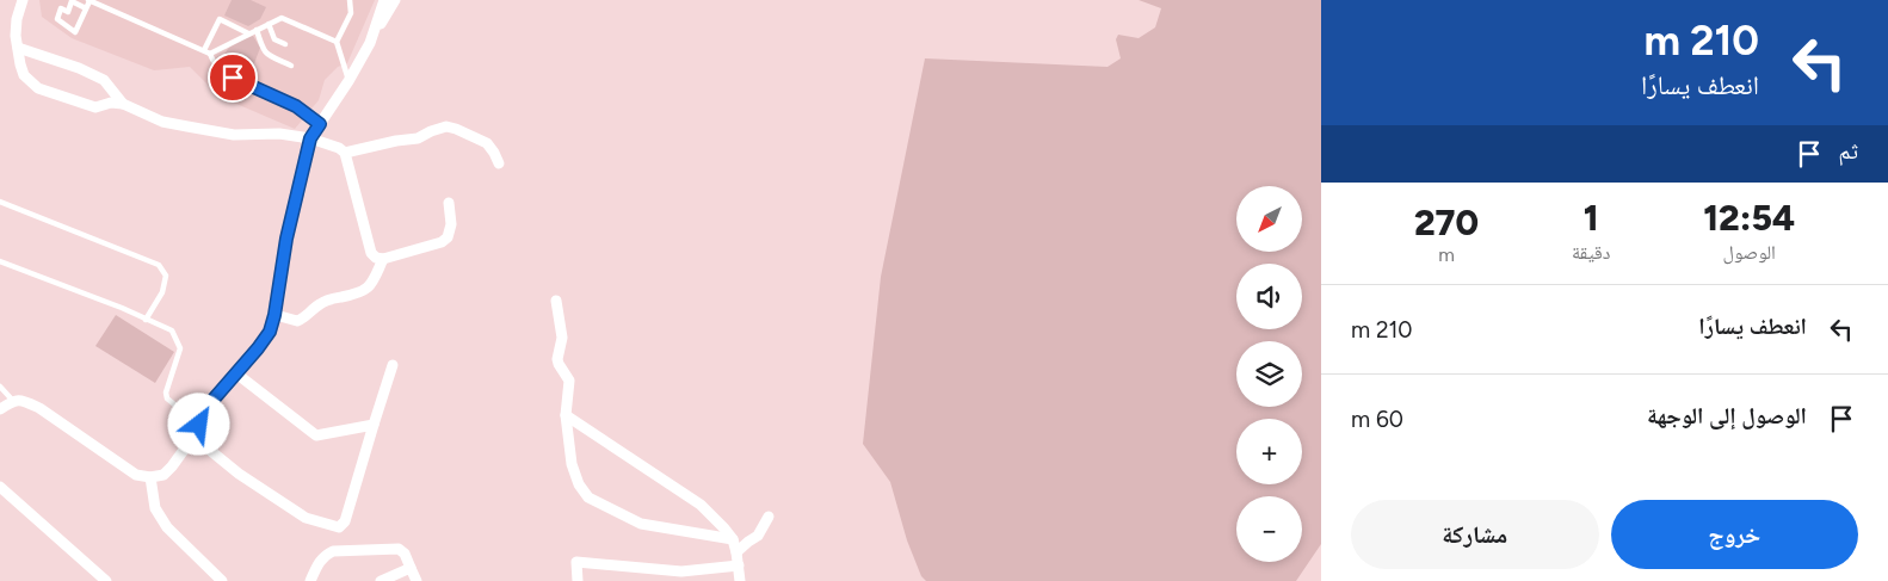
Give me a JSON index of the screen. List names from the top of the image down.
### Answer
{
  "north": "bottom left",
  "page": {
    "turn": ["210 m", "انعطف يسارًا"],
    "then": "ثم",
    "eta": [
      "12:54",
      "الوصول",
      "1",
      "دقيقة",
      "270",
      "m"
    ],
    "map_buttons": ["+", "−"],
    "list": [
      {
        "name": "انعطف يسارًا",
        "value": "210 m"
      },
      {
        "name": "الوصول إلى الوجهة",
        "value": "60 m"
      }
    ],
    "buttons": ["خروج", "مشاركة"]
  }
}
